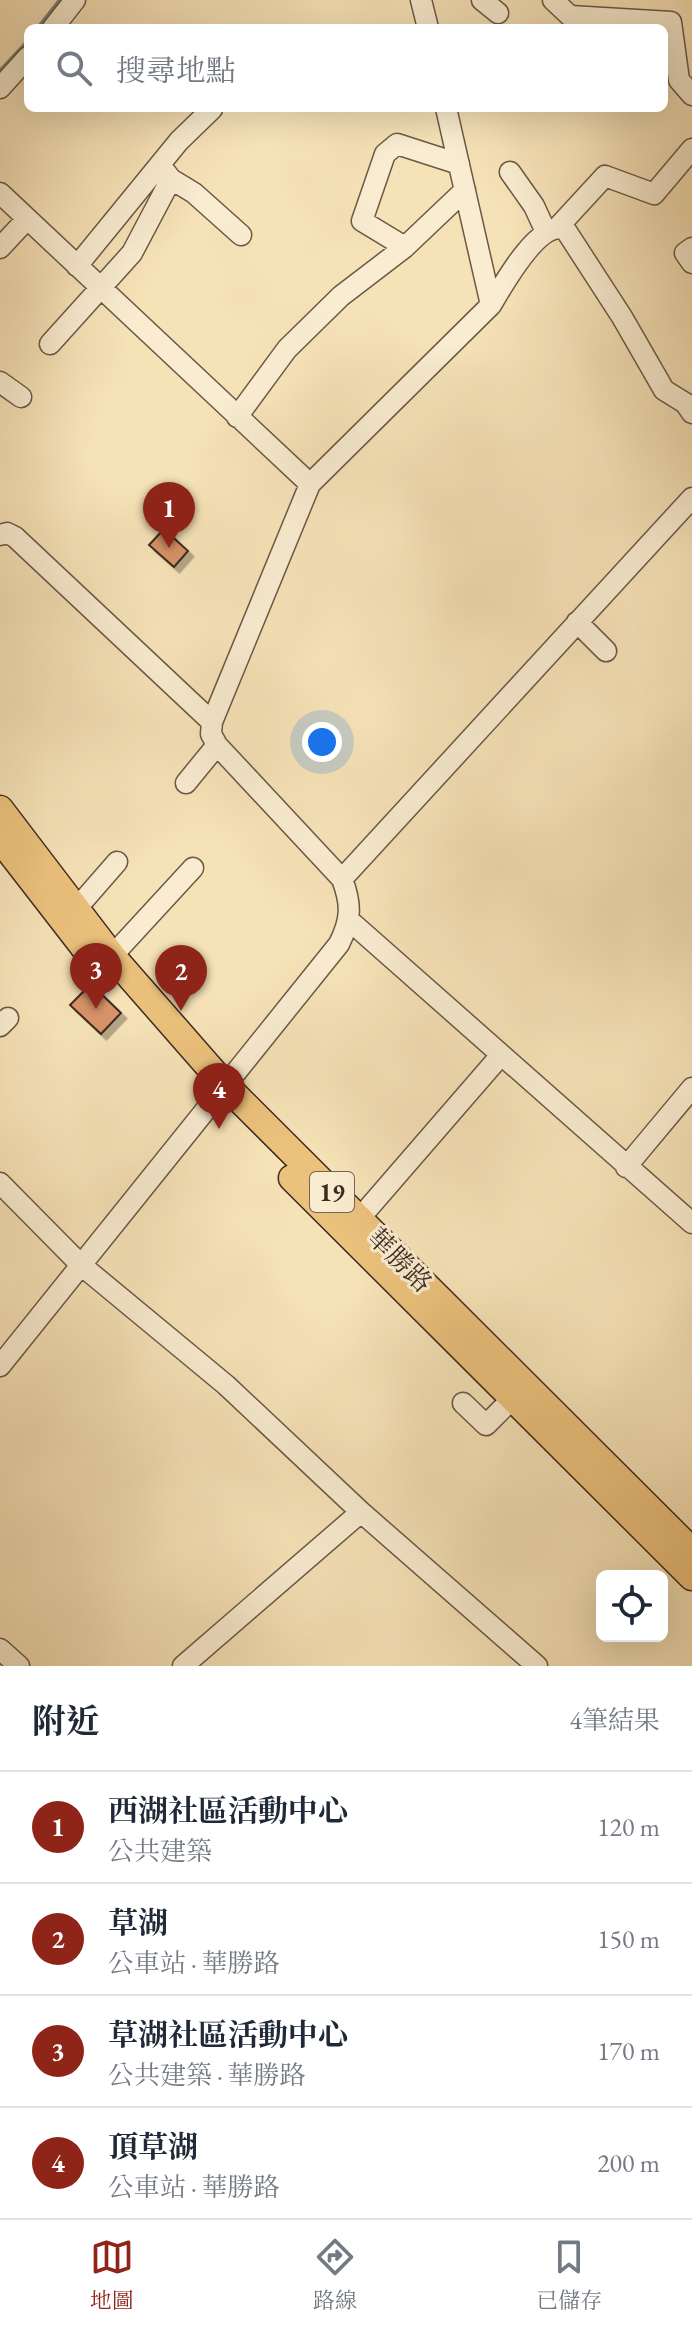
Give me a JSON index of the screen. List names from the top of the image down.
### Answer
{
  "streets": {
    "main road": ["19", "華勝路"]
  },
  "page": {
    "search": "搜尋地點",
    "pins": [
      "1",
      "3",
      "2",
      "4"
    ],
    "heading": ["附近", "4筆結果"],
    "list": [
      {
        "mark": "1",
        "name": "西湖社區活動中心",
        "note": "公共建築",
        "value": "120 m"
      },
      {
        "mark": "2",
        "name": "草湖",
        "note": "公車站 · 華勝路",
        "value": "150 m"
      },
      {
        "mark": "3",
        "name": "草湖社區活動中心",
        "note": "公共建築 · 華勝路",
        "value": "170 m"
      },
      {
        "mark": "4",
        "name": "頂草湖",
        "note": "公車站 · 華勝路",
        "value": "200 m"
      }
    ],
    "nav": ["地圖", "路線", "已儲存"]
  }
}
